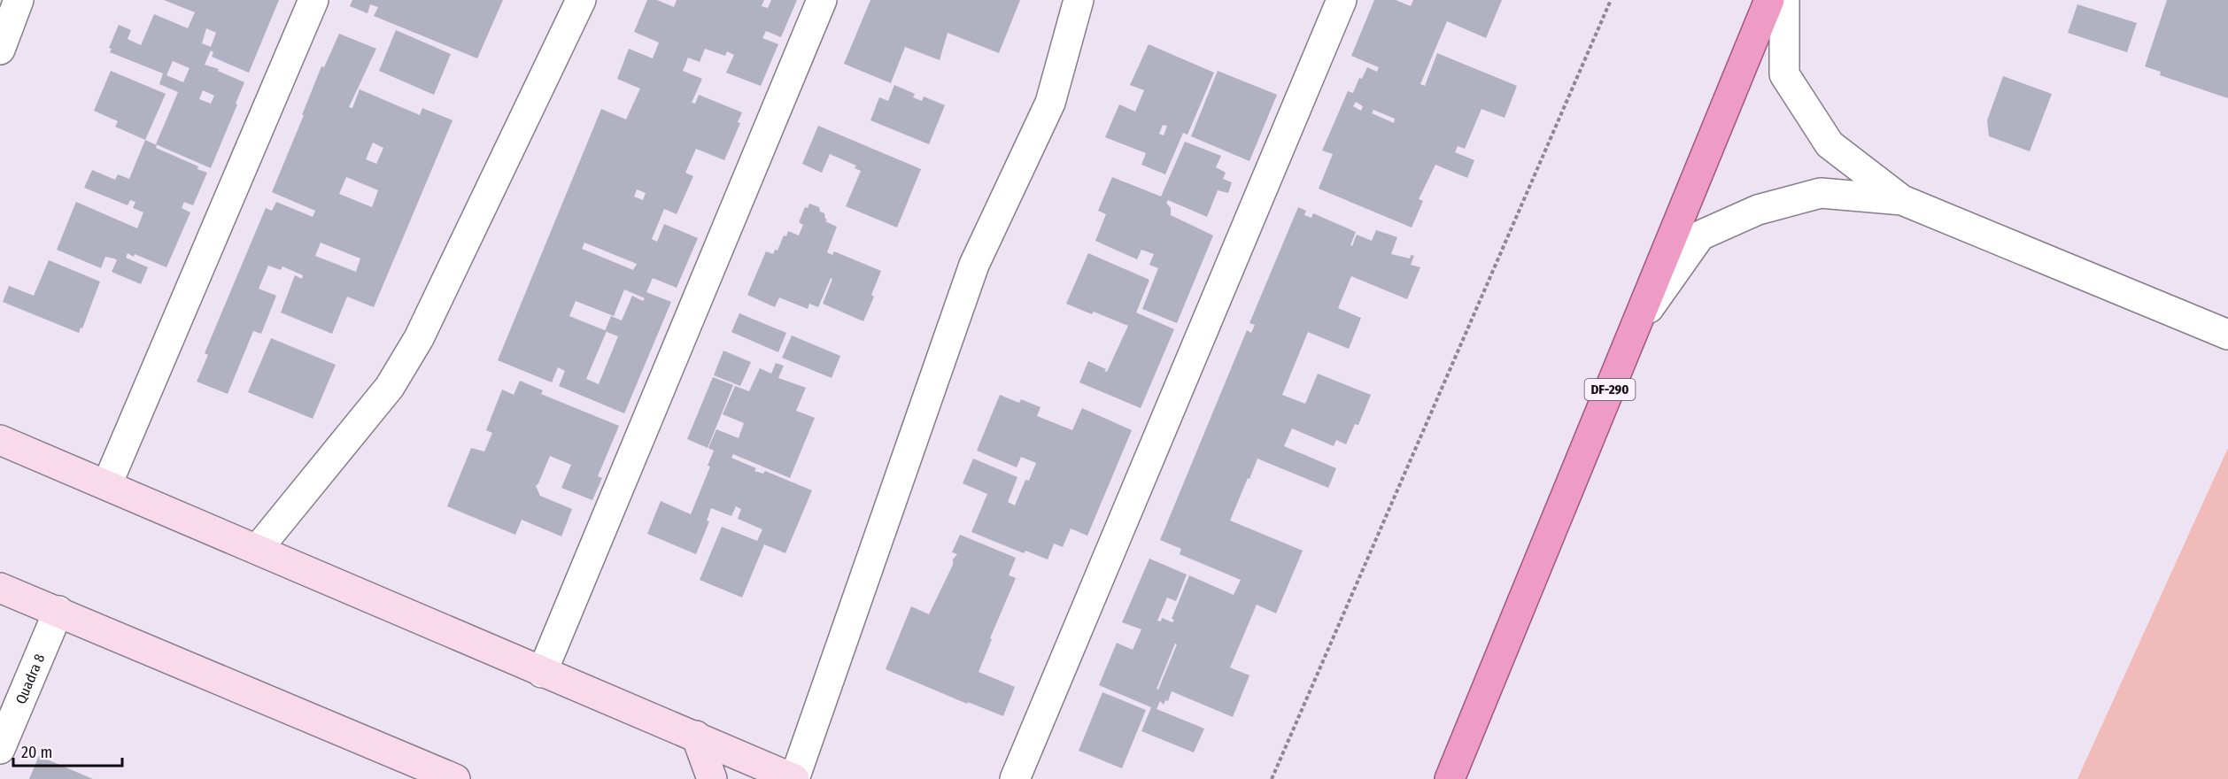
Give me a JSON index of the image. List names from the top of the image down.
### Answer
{
  "streets": {
    "highway": ["DF-290"],
    "street": ["Quadra 8"]
  },
  "scale_bar": "20 m"
}
